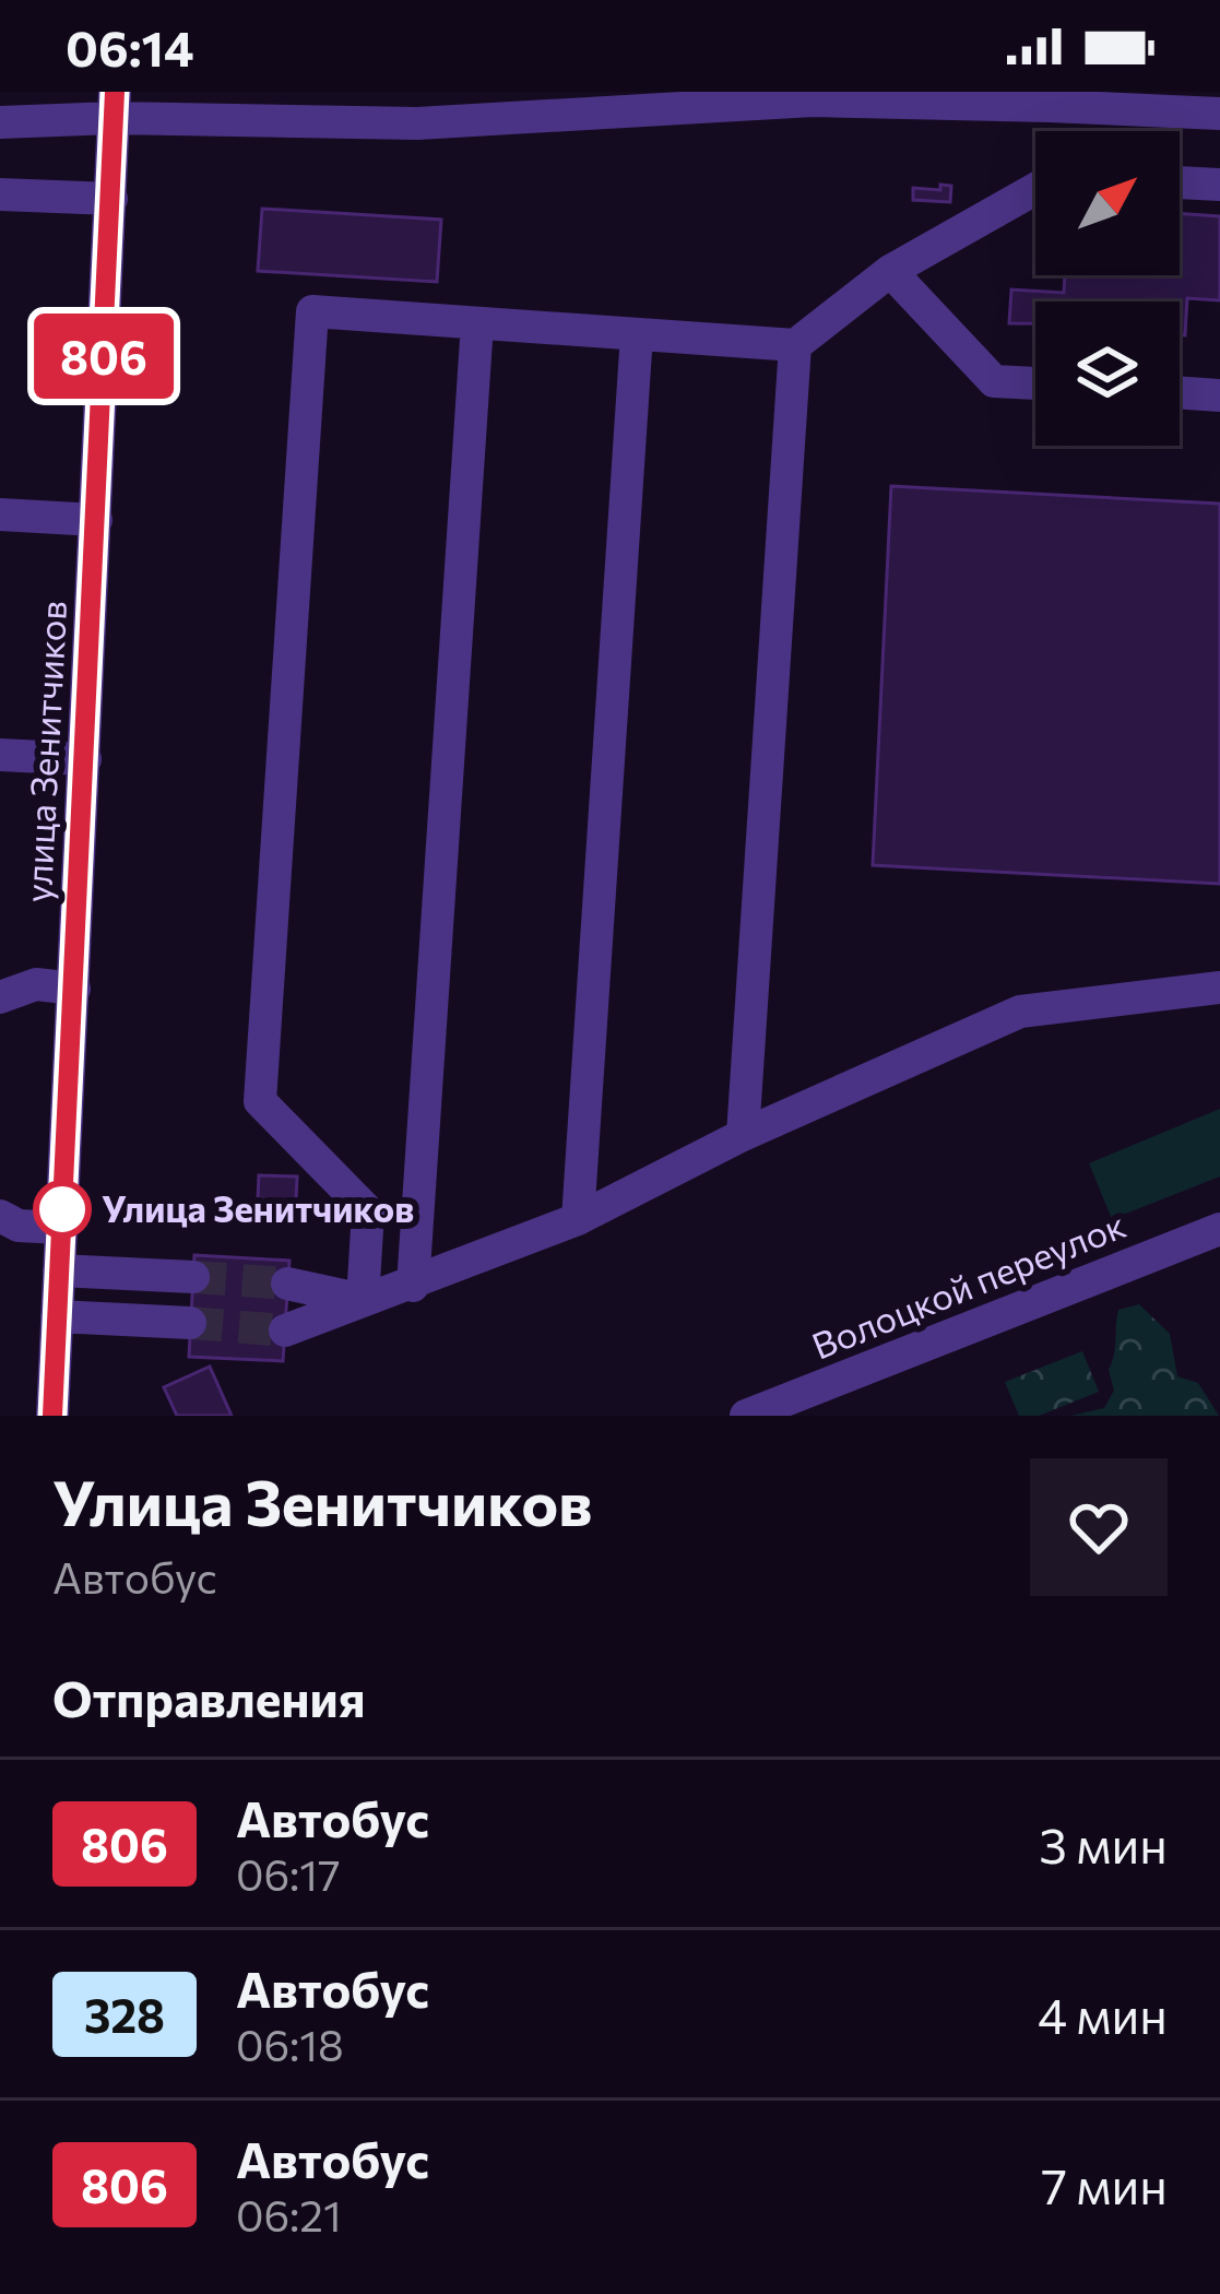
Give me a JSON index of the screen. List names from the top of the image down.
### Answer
{
  "streets": {
    "street": ["улица Зенитчиков", "Волоцкой переулок"]
  },
  "places": ["Улица Зенитчиков"],
  "lines": ["bus line 806"],
  "north": "top right",
  "page": {
    "status": "06:14",
    "on_map": "806",
    "heading": [
      ["Улица Зенитчиков", "Автобус"],
      "Отправления"
    ],
    "list": [
      {
        "mark": "806",
        "name": "Автобус",
        "note": "06:17",
        "value": "3 мин"
      },
      {
        "mark": "328",
        "name": "Автобус",
        "note": "06:18",
        "value": "4 мин"
      },
      {
        "mark": "806",
        "name": "Автобус",
        "note": "06:21",
        "value": "7 мин"
      }
    ]
  }
}
